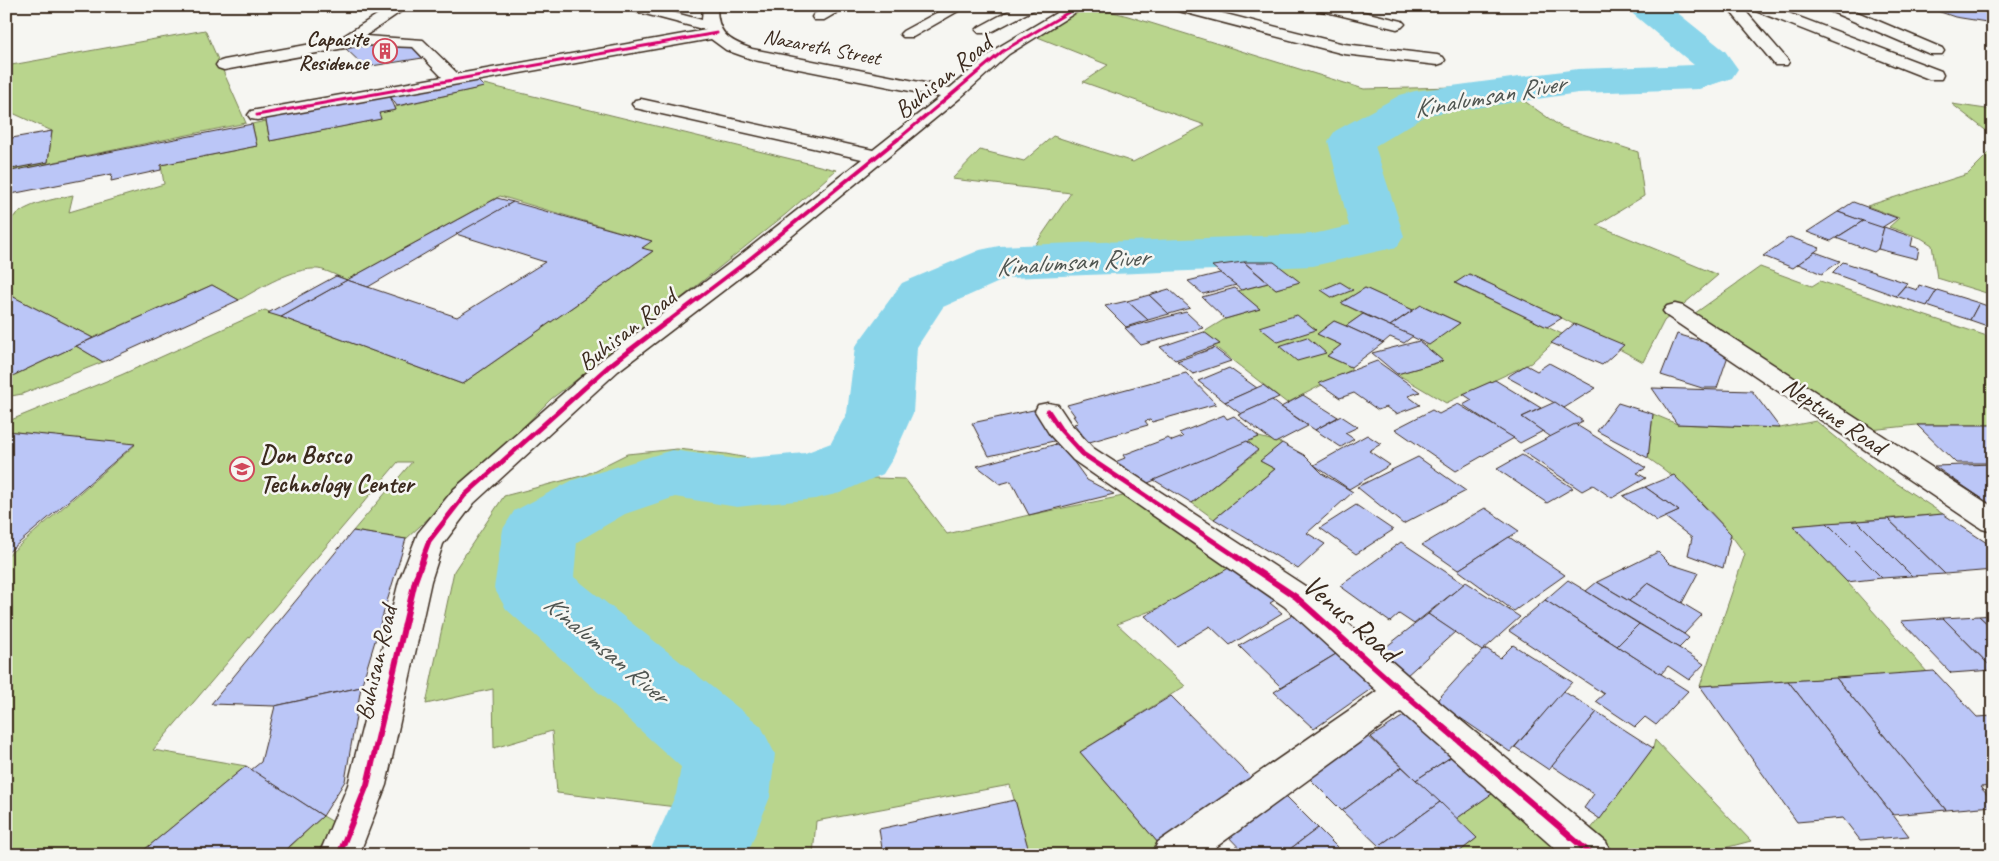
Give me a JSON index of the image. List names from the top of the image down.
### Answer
{
  "streets": {
    "street": [
      "Nazareth Street",
      "Buhisan Road",
      "Neptune Road",
      "Venus Road"
    ]
  },
  "crossings": [
    ["Nazareth Street", "Buhisan Road"]
  ],
  "water": ["Kinalumsan River"],
  "places": {
    "building": ["Capacite Residence"],
    "school or university": ["Don Bosco Technology Center"]
  }
}
